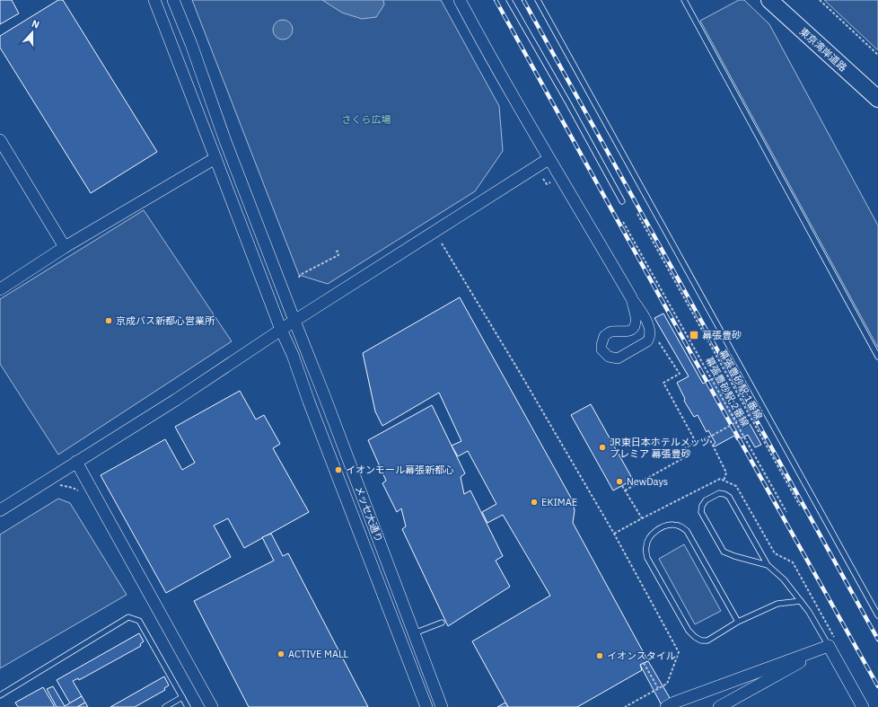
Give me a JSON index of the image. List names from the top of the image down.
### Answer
{
  "streets": {
    "highway": ["東京湾岸道路"],
    "street": ["メッセ大通り"],
    "path": ["幕張豊砂駅;1番線", "幕張豊砂駅;2番線"]
  },
  "parks": ["さくら広場"],
  "places": {
    "other": [
      "京成バス新都心営業所",
      "JR東日本ホテルメッツ プレミア 幕張豊砂",
      "イオンモール幕張新都心",
      "NewDays",
      "EKIMAE",
      "ACTIVE MALL",
      "イオンスタイル"
    ],
    "transit": ["幕張豊砂"]
  },
  "north": "top"
}
